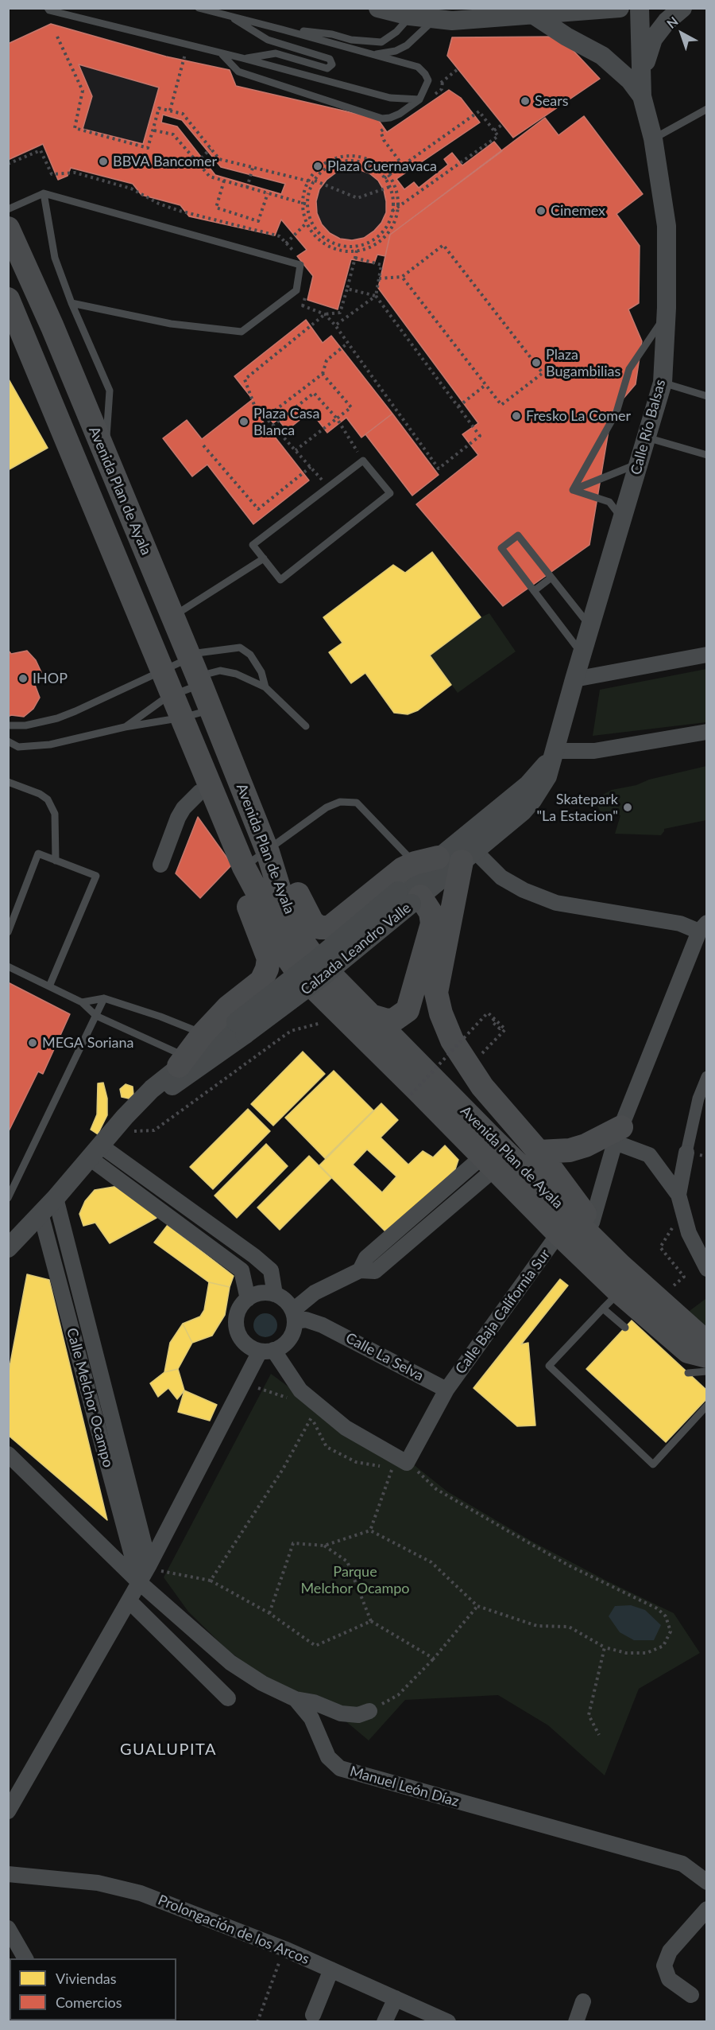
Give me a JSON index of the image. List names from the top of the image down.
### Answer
{
  "streets": {
    "main road": ["Avenida Plan de Ayala"],
    "street": [
      "Calle Río Balsas",
      "Calzada Leandro Valle",
      "Calle Baja California Sur",
      "Calle La Selva",
      "Calle Melchor Ocampo",
      "Manuel León Díaz",
      "Prolongación de los Arcos"
    ]
  },
  "crossings": [
    ["Calle Río Balsas", "Calzada Leandro Valle"],
    ["Avenida Plan de Ayala", "Calle Baja California Sur"],
    ["Calzada Leandro Valle", "Calle Melchor Ocampo"],
    ["Calle Baja California Sur", "Calle La Selva"],
    ["Calle Melchor Ocampo", "Manuel León Díaz"]
  ],
  "districts": ["GUALUPITA"],
  "parks": ["Parque Melchor Ocampo"],
  "places": [
    "Sears",
    "BBVA Bancomer",
    "Plaza Cuernavaca",
    "Cinemex",
    "Plaza Bugambilias",
    "Fresko La Comer",
    "Plaza Casa Blanca",
    "IHOP",
    "Skatepark \"La Estacion\"",
    "MEGA Soriana"
  ],
  "legend": ["Viviendas", "Comercios"],
  "north": "top left"
}
